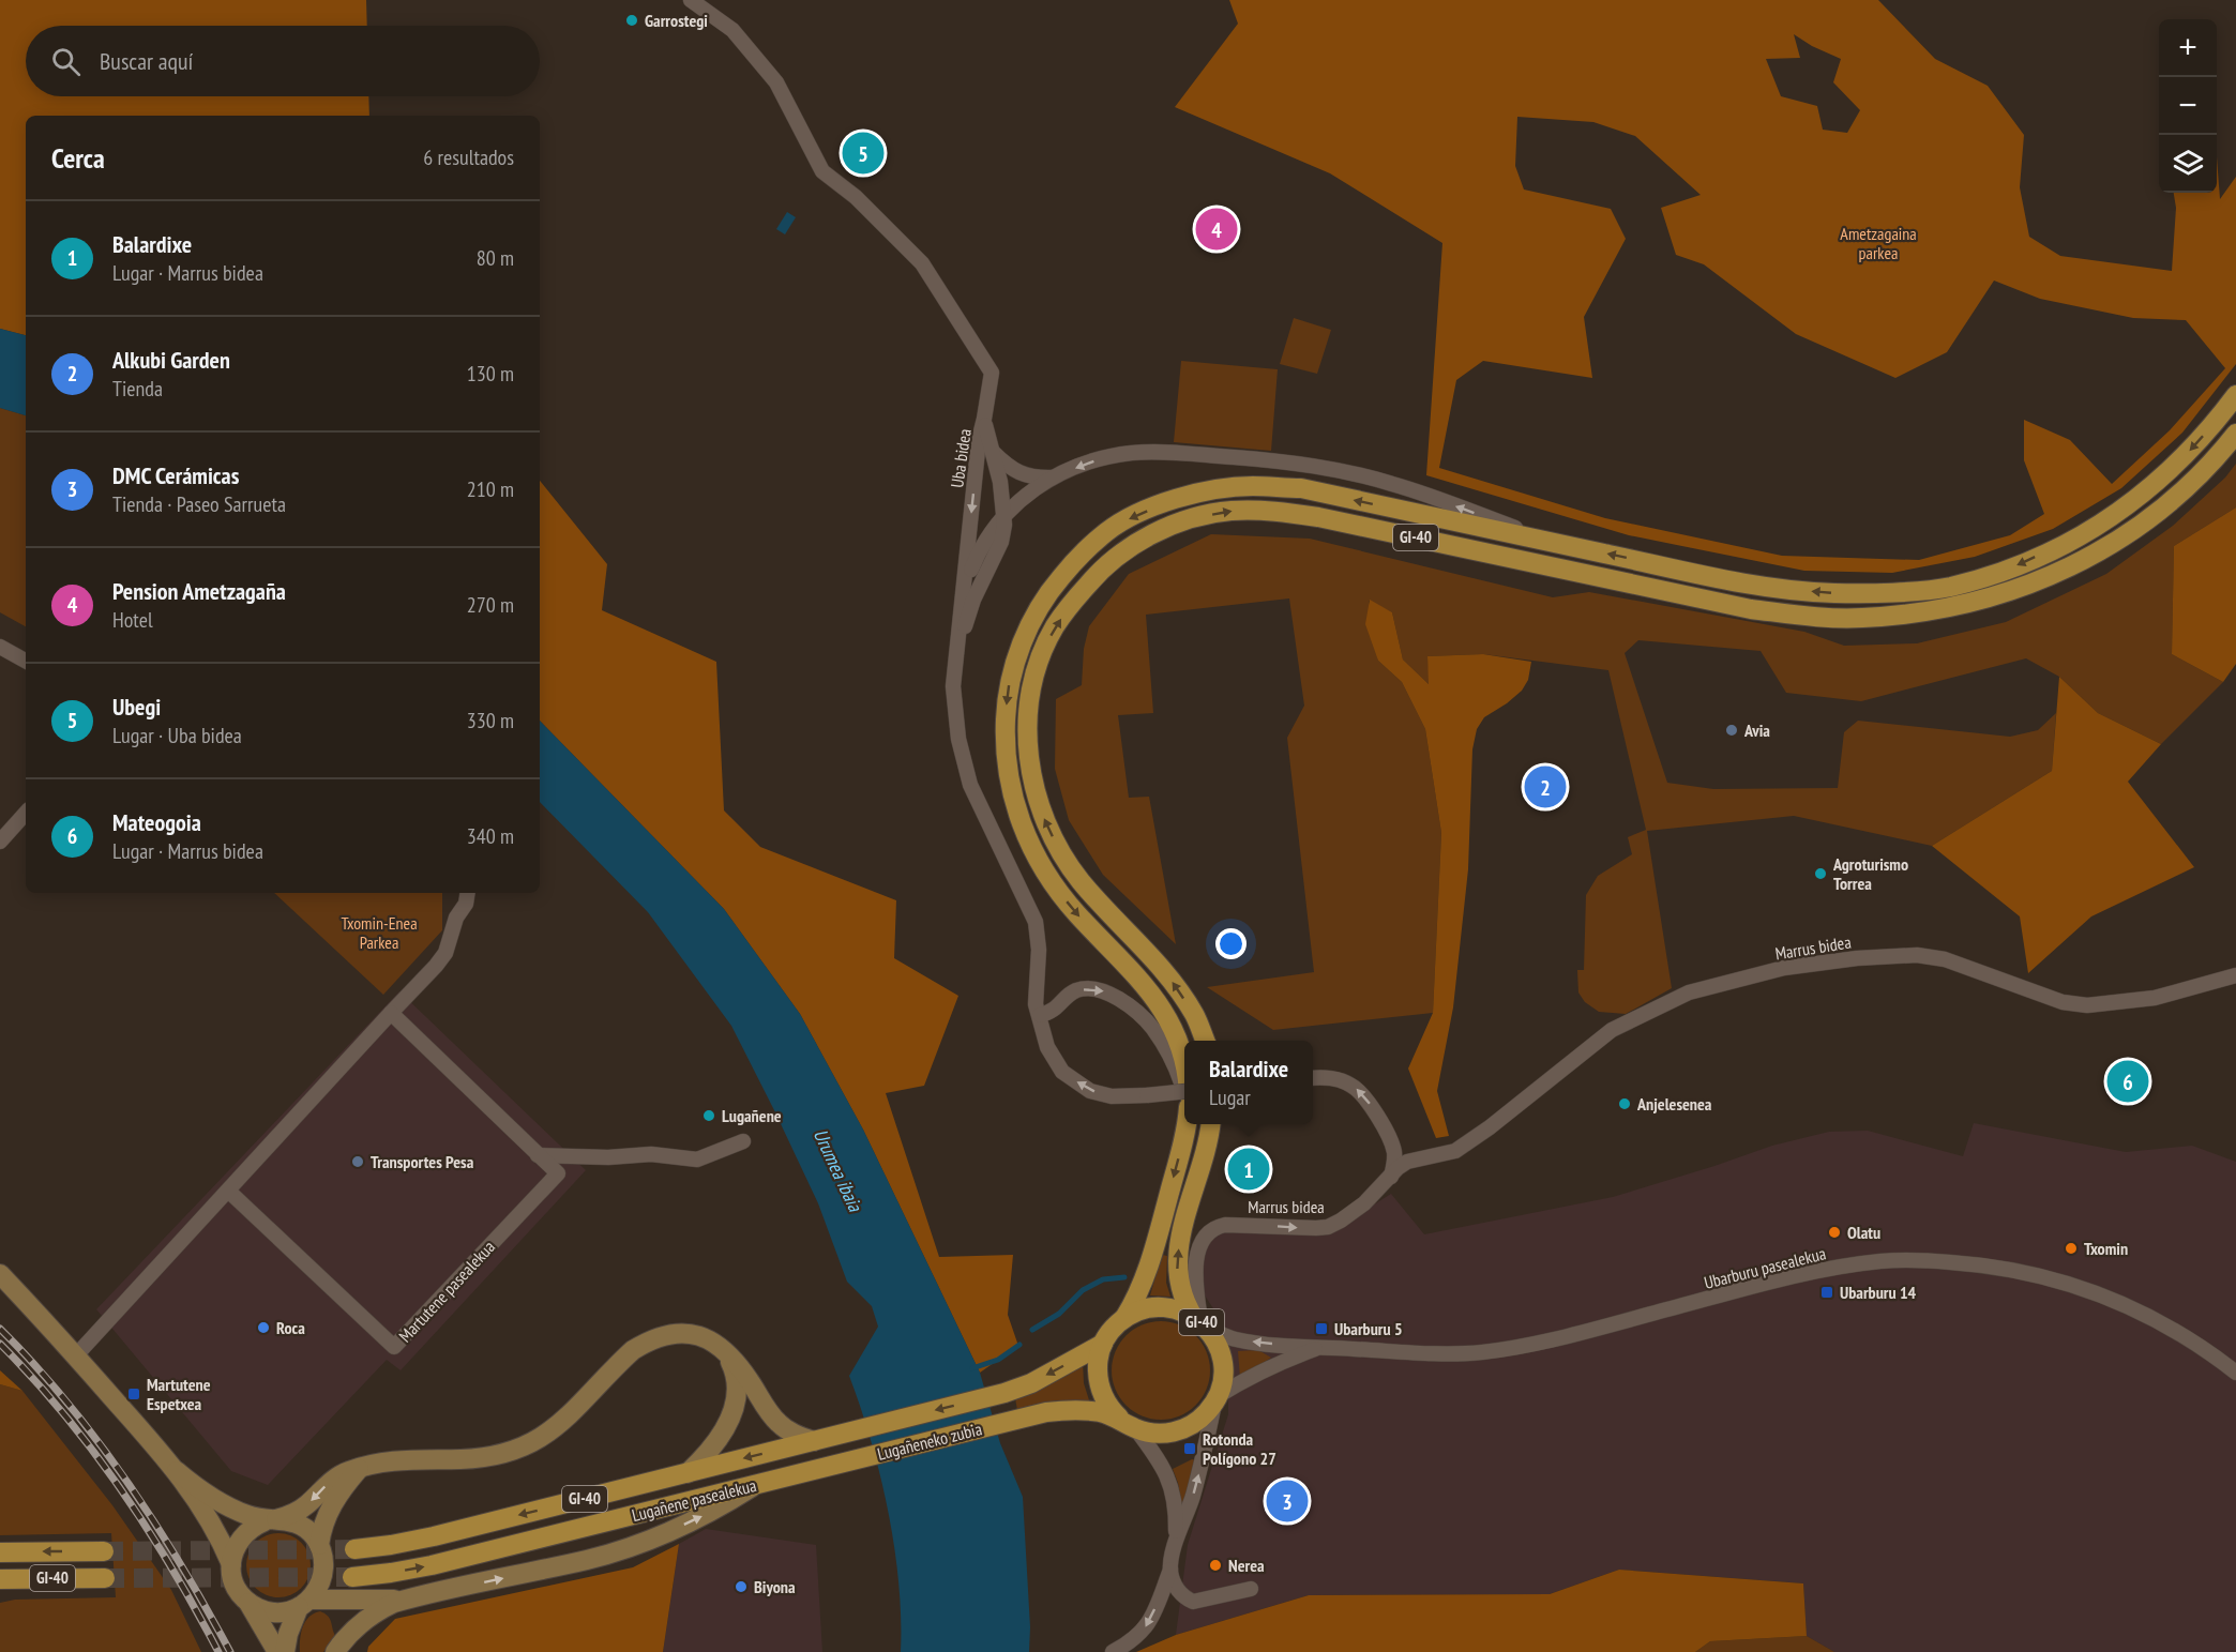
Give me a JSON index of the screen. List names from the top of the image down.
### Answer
{
  "streets": {
    "main road": ["GI-40", "Lugañeneko zubia", "Lugañene pasealekua"],
    "street": [
      "Uba bidea",
      "Marrus bidea",
      "Ubarburu pasealekua",
      "Martutene pasealekua"
    ]
  },
  "crossings": [
    ["GI-40", "Marrus bidea"],
    ["GI-40", "Ubarburu pasealekua"],
    ["GI-40", "Lugañeneko zubia"],
    ["Marrus bidea", "Ubarburu pasealekua"],
    ["Marrus bidea", "Lugañeneko zubia"],
    ["Ubarburu pasealekua", "Lugañeneko zubia"],
    ["Lugañeneko zubia", "Lugañene pasealekua"]
  ],
  "water": ["Urumea ibaia"],
  "parks": ["Ametzagaina parkea", "Txomin-Enea Parkea"],
  "places": {
    "other": [
      "Garrostegi",
      "Avia",
      "Agroturismo Torrea",
      "Anjelesenea",
      "Lugañene",
      "Transportes Pesa",
      "Olatu",
      "Txomin",
      "Roca",
      "Nerea",
      "Biyona"
    ],
    "transit": [
      "Ubarburu 14",
      "Ubarburu 5",
      "Martutene Espetxea",
      "Rotonda Polígono 27"
    ]
  },
  "page": {
    "map_buttons": ["+", "−"],
    "search": "Buscar aquí",
    "heading": ["Cerca", "6 resultados"],
    "pins": [
      "5",
      "4",
      "2",
      "6",
      "1",
      "3"
    ],
    "list": [
      {
        "mark": "1",
        "name": "Balardixe",
        "note": "Lugar · Marrus bidea",
        "value": "80 m"
      },
      {
        "mark": "2",
        "name": "Alkubi Garden",
        "note": "Tienda",
        "value": "130 m"
      },
      {
        "mark": "3",
        "name": "DMC Cerámicas",
        "note": "Tienda · Paseo Sarrueta",
        "value": "210 m"
      },
      {
        "mark": "4",
        "name": "Pension Ametzagaña",
        "note": "Hotel",
        "value": "270 m"
      },
      {
        "mark": "5",
        "name": "Ubegi",
        "note": "Lugar · Uba bidea",
        "value": "330 m"
      },
      {
        "mark": "6",
        "name": "Mateogoia",
        "note": "Lugar · Marrus bidea",
        "value": "340 m"
      }
    ],
    "popup": ["Balardixe", "Lugar"]
  }
}
